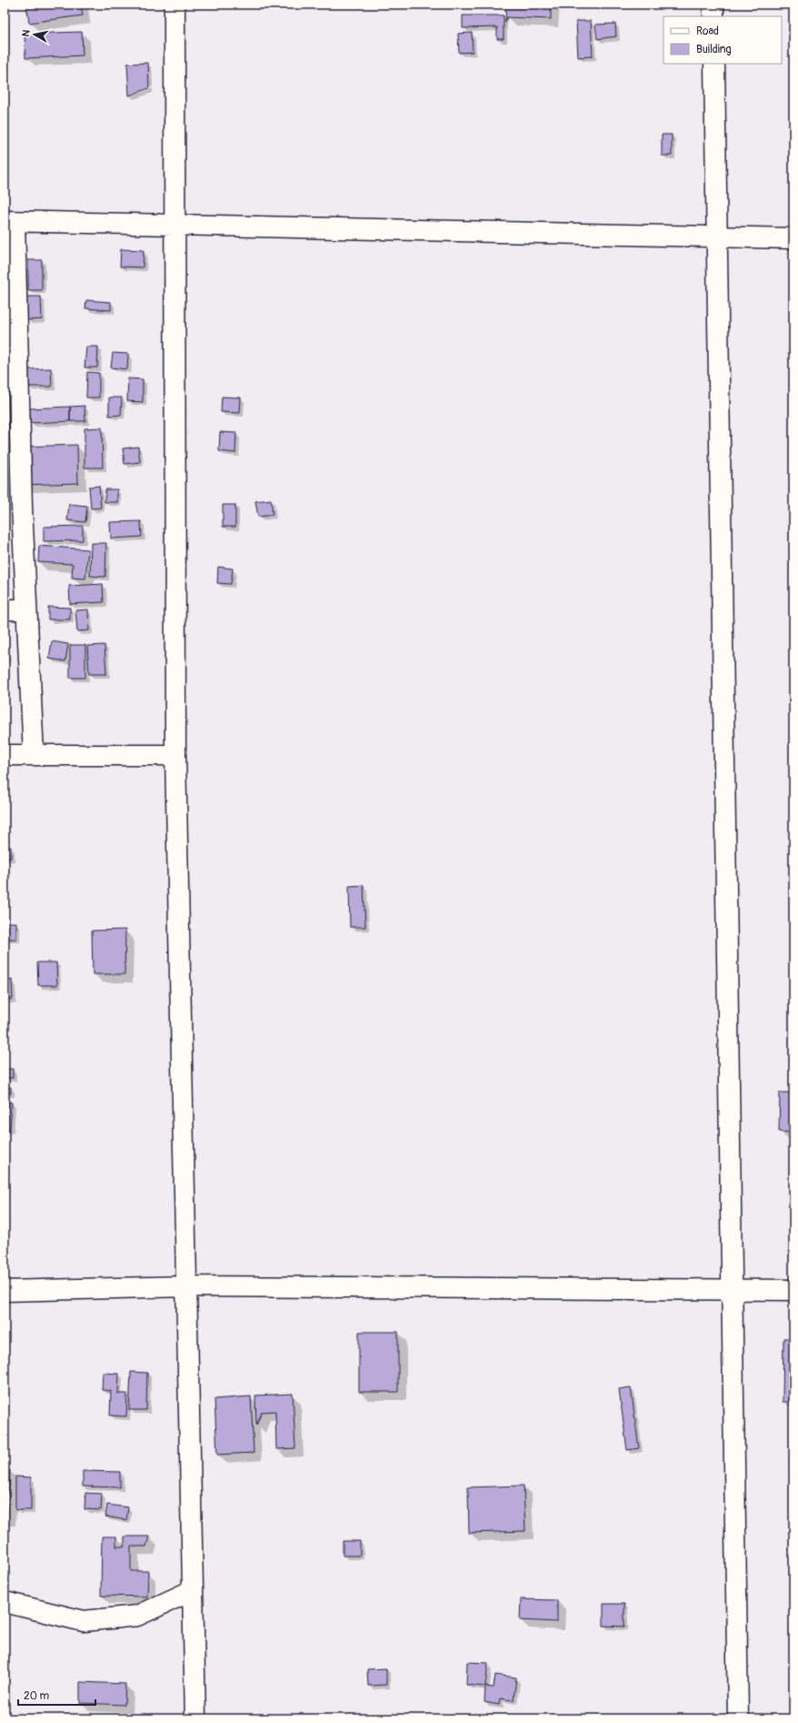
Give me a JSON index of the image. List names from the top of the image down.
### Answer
{
  "legend": ["Road", "Building"],
  "scale_bar": "20 m",
  "north": "left"
}
